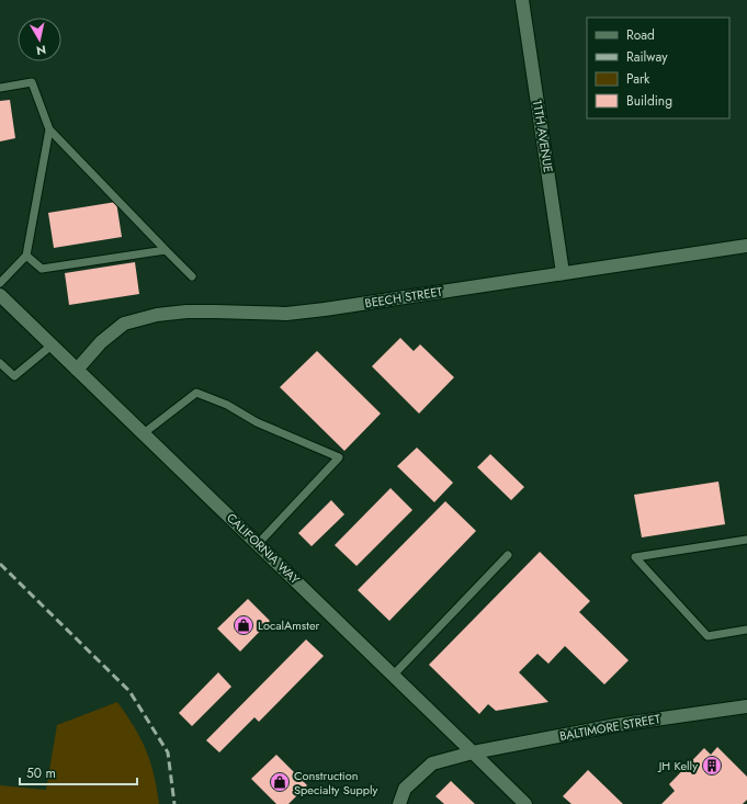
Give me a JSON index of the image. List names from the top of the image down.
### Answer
{
  "streets": {
    "street": [
      "11TH AVENUE",
      "BEECH STREET",
      "CALIFORNIA WAY",
      "BALTIMORE STREET"
    ]
  },
  "crossings": [
    ["11TH AVENUE", "BEECH STREET"],
    ["BEECH STREET", "CALIFORNIA WAY"],
    ["CALIFORNIA WAY", "BALTIMORE STREET"]
  ],
  "places": {
    "shop": ["LocalAmster", "Construction Specialty Supply"],
    "building": ["JH Kelly"]
  },
  "legend": [
    "Road",
    "Railway",
    "Park",
    "Building"
  ],
  "scale_bar": "50 m",
  "north": "bottom"
}
